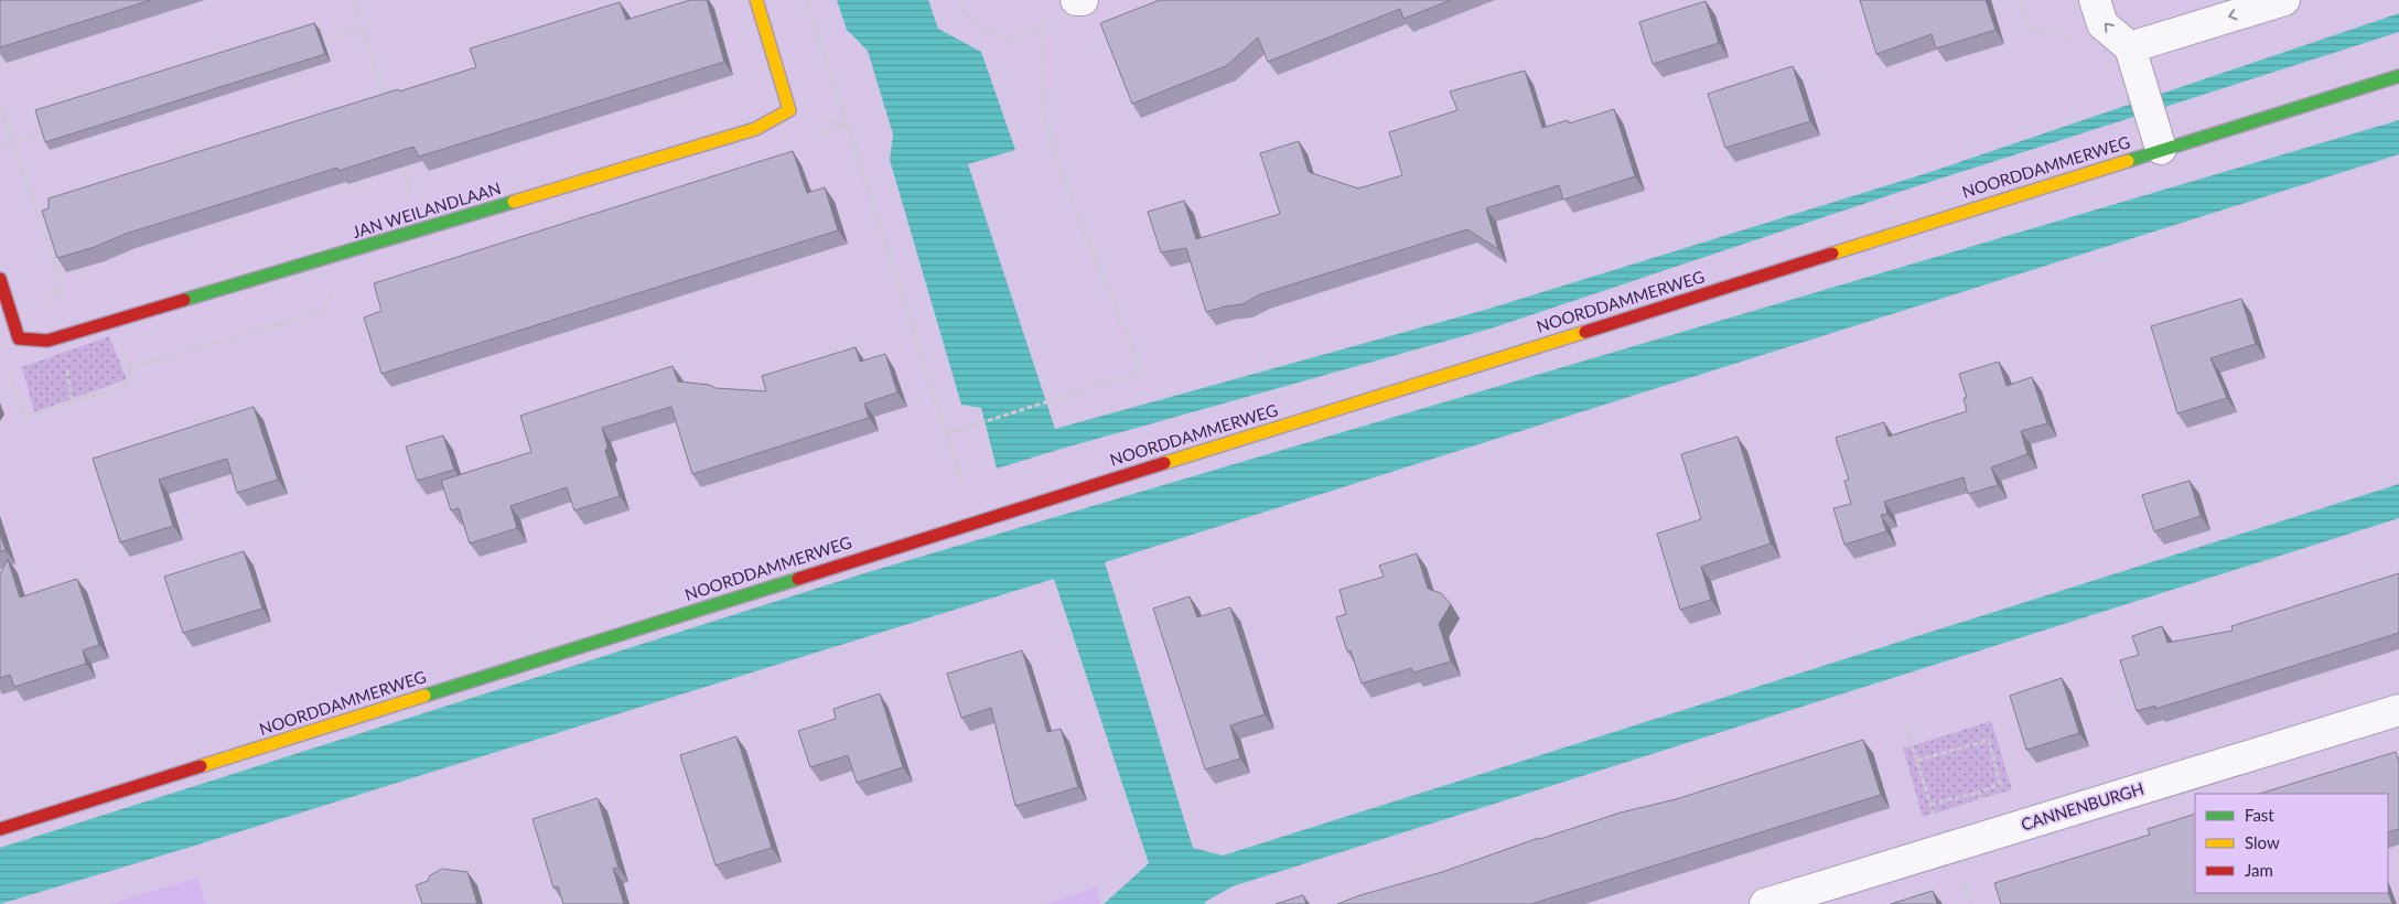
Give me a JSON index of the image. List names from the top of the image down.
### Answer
{
  "streets": {
    "street": ["NOORDDAMMERWEG", "JAN WEILANDLAAN", "CANNENBURGH"]
  },
  "legend": ["Fast", "Slow", "Jam"]
}
